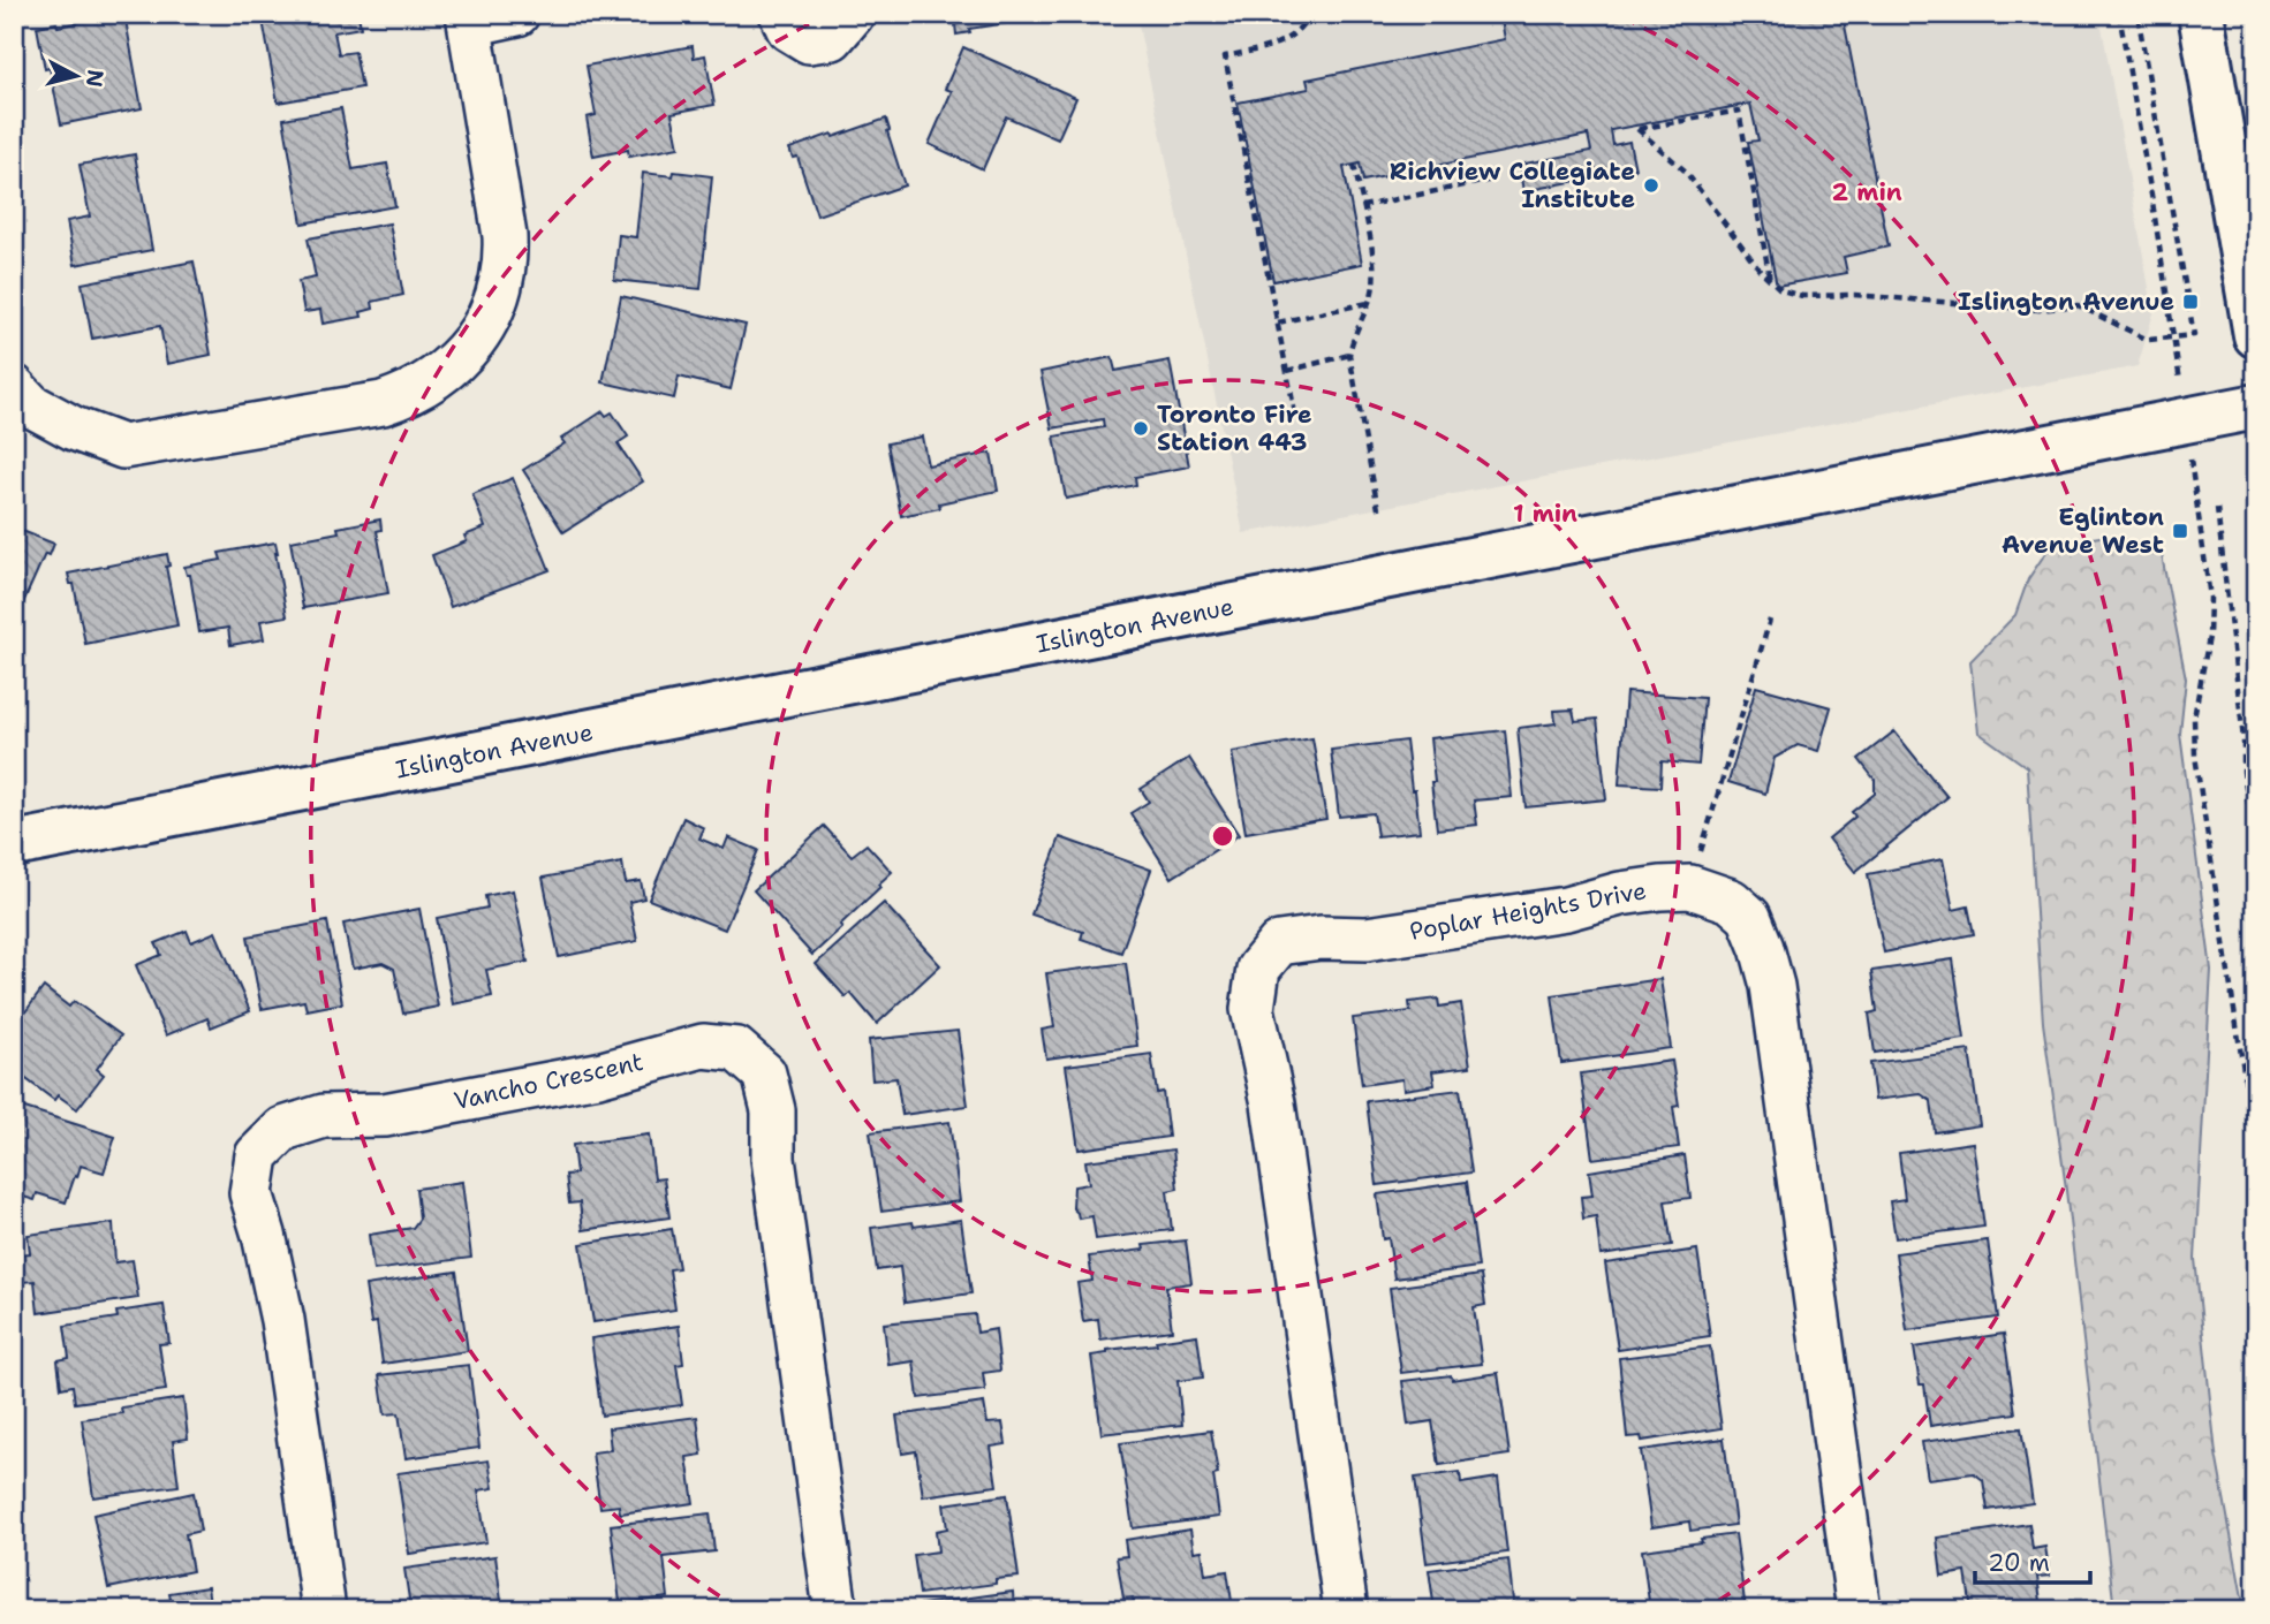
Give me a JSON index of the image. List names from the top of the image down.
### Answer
{
  "streets": {
    "main road": ["Islington Avenue"],
    "street": ["Poplar Heights Drive", "Vancho Crescent"]
  },
  "places": {
    "other": ["Richview Collegiate Institute", "Toronto Fire Station 443"],
    "transit": ["Islington Avenue", "Eglinton Avenue West"]
  },
  "scale_bar": "20 m",
  "north": "right",
  "rings": ["2 min", "1 min"]
}
